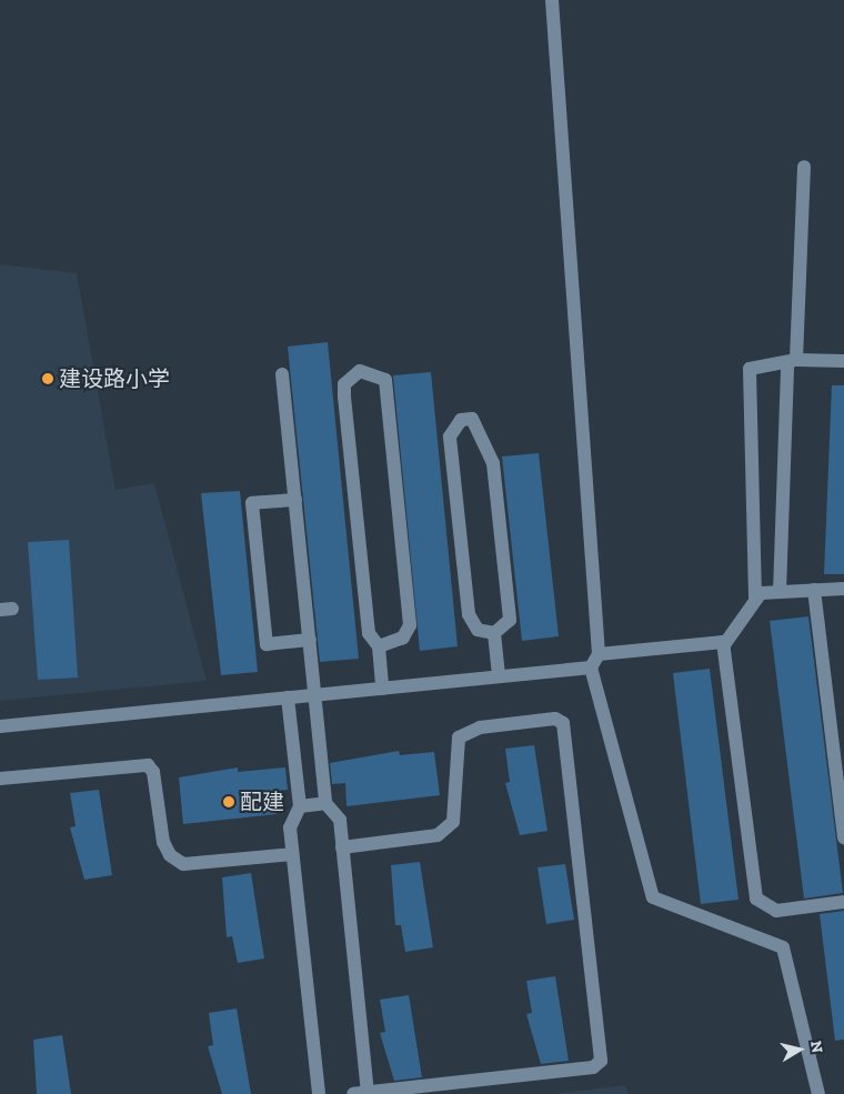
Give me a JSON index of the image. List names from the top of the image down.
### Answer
{
  "places": ["建设路小学", "配建"],
  "north": "right"
}
